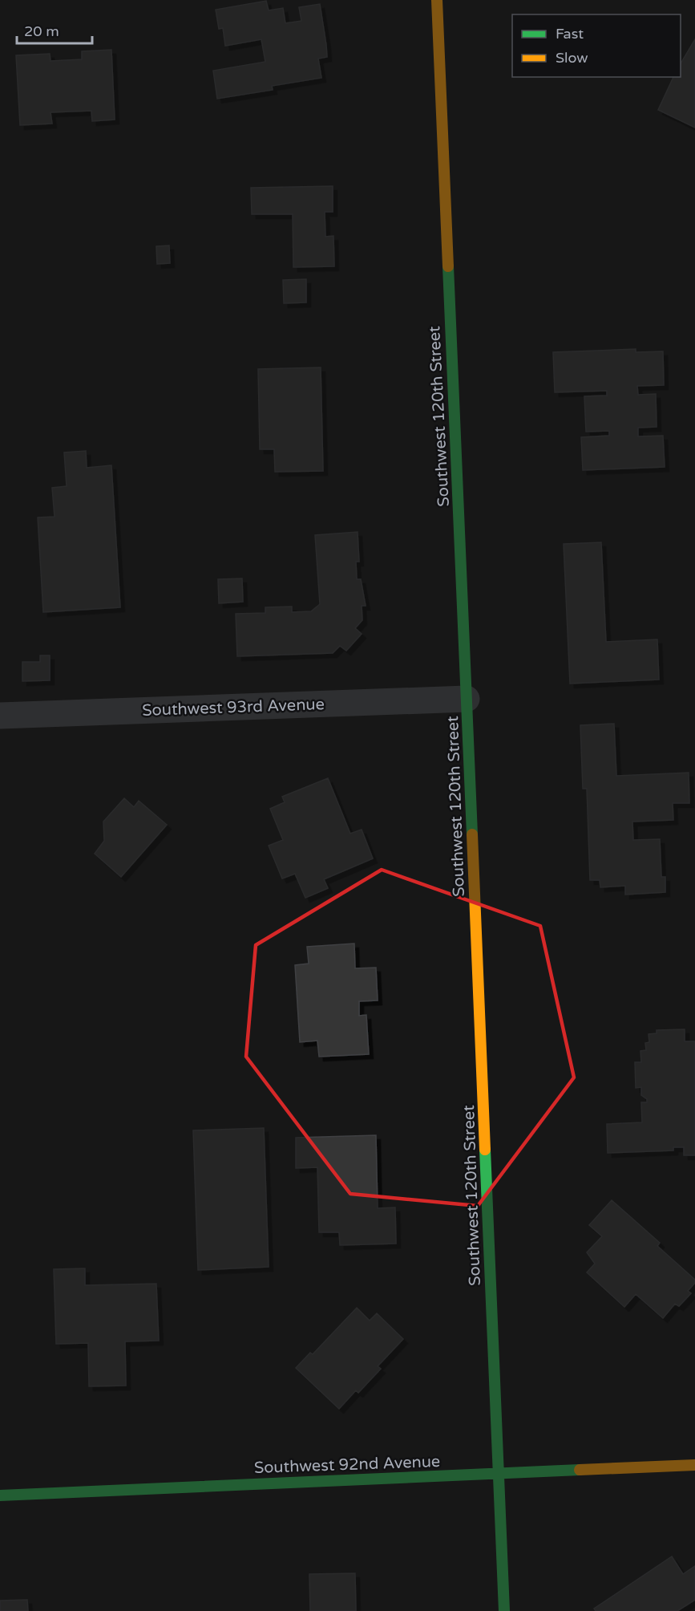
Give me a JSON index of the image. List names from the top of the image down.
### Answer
{
  "streets": {
    "street": ["Southwest 120th Street", "Southwest 93rd Avenue", "Southwest 92nd Avenue"]
  },
  "crossings": [
    ["Southwest 120th Street", "Southwest 93rd Avenue"],
    ["Southwest 120th Street", "Southwest 92nd Avenue"]
  ],
  "legend": ["Fast", "Slow"],
  "scale_bar": "20 m"
}
